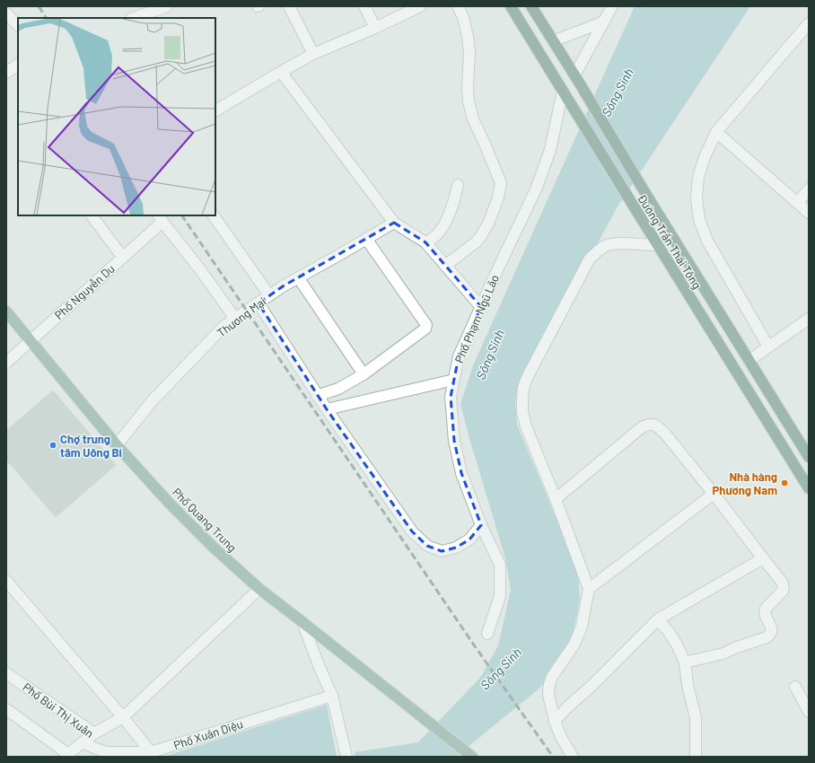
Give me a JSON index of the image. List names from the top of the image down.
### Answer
{
  "streets": {
    "highway": ["Đường Trần Thái Tông"],
    "main road": ["Phố Quang Trung"],
    "street": [
      "Phố Nguyễn Du",
      "Thương Mại",
      "Phố Phạm Ngũ Lão",
      "Phố Bùi Thị Xuân",
      "Phố Xuân Diệu"
    ]
  },
  "crossings": [
    ["Đường Trần Thái Tông", "Phố Phạm Ngũ Lão"],
    ["Phố Nguyễn Du", "Phố Quang Trung"],
    ["Thương Mại", "Phố Quang Trung"],
    ["Phố Bùi Thị Xuân", "Phố Xuân Diệu"]
  ],
  "water": ["Sông Sinh"],
  "places": ["Chợ trung tâm Uông Bí", "Nhà hàng Phương Nam"]
}
